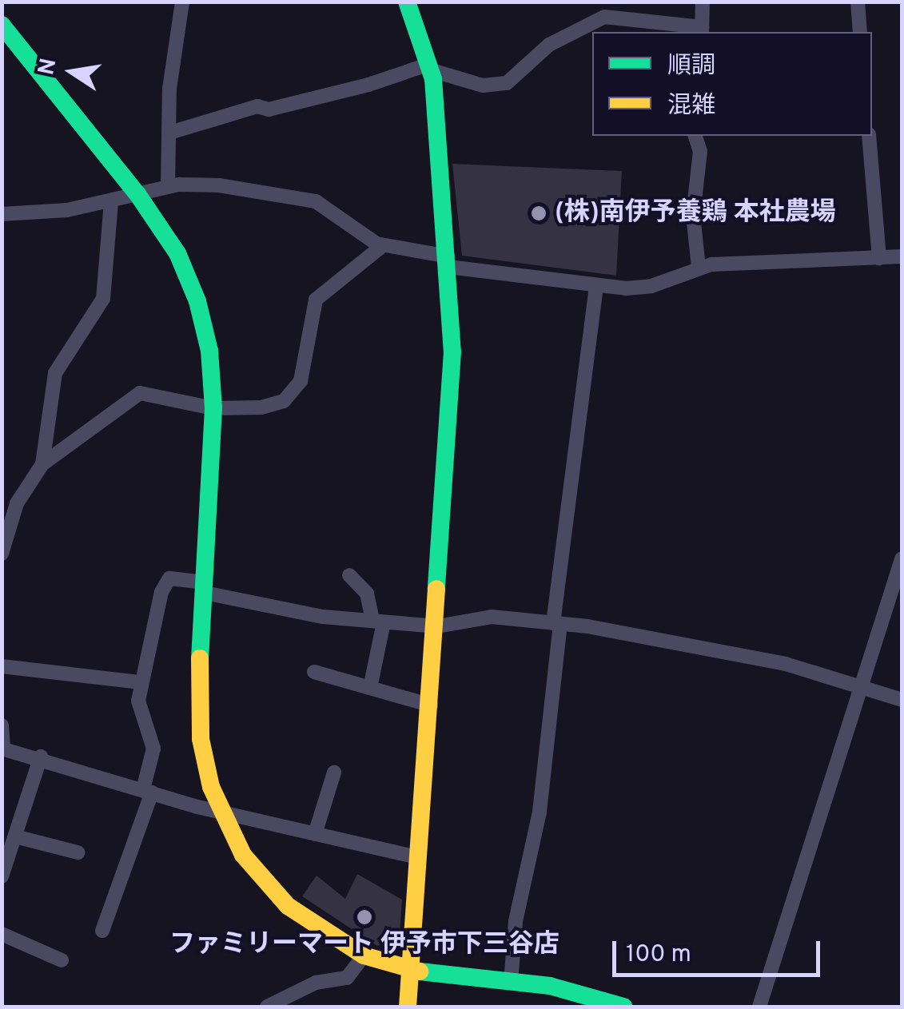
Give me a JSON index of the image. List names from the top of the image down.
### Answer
{
  "places": ["(株)南伊予養鶏 本社農場", "ファミリーマート 伊予市下三谷店"],
  "legend": ["順調", "混雑"],
  "scale_bar": "100 m",
  "north": "left"
}
